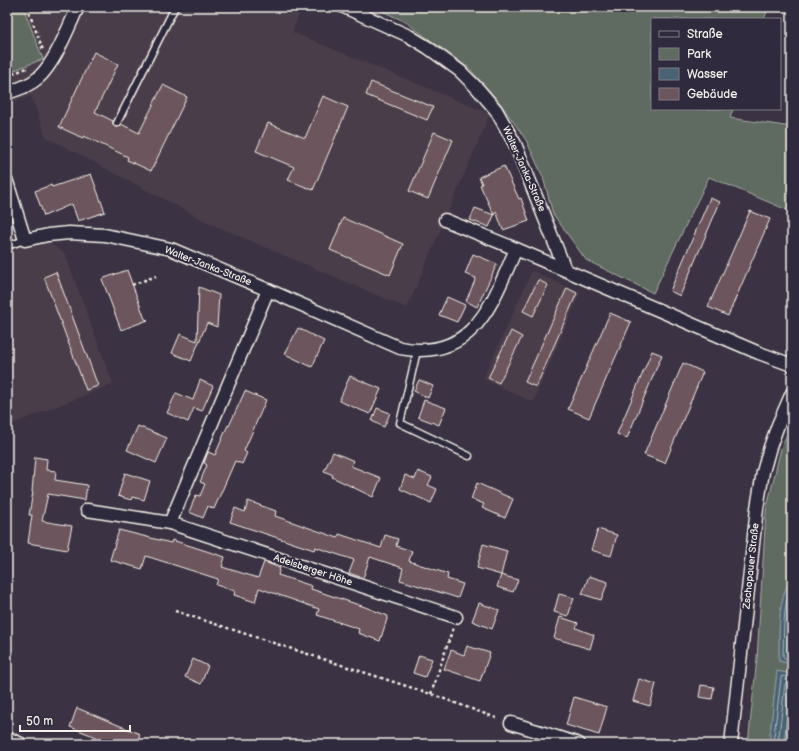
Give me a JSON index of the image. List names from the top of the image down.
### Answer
{
  "streets": {
    "street": ["Walter-Janka-Straße", "Zschopauer Straße", "Adelsberger Höhe"]
  },
  "legend": [
    "Straße",
    "Park",
    "Wasser",
    "Gebäude"
  ],
  "scale_bar": "50 m"
}
